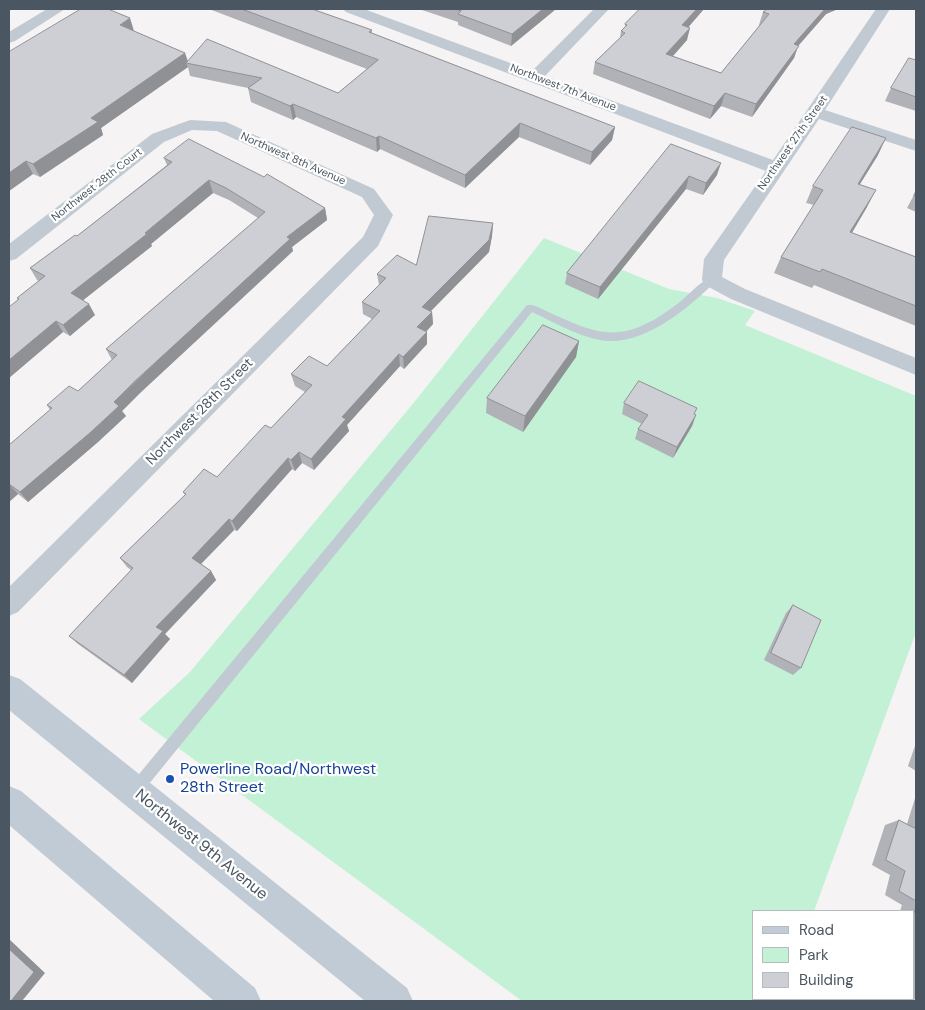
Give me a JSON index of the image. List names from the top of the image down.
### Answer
{
  "streets": {
    "main road": ["Northwest 9th Avenue"],
    "street": [
      "Northwest 7th Avenue",
      "Northwest 27th Street",
      "Northwest 8th Avenue",
      "Northwest 28th Court",
      "Northwest 28th Street"
    ]
  },
  "crossings": [
    ["Northwest 7th Avenue", "Northwest 27th Street"],
    ["Northwest 8th Avenue", "Northwest 28th Court"],
    ["Northwest 8th Avenue", "Northwest 28th Street"]
  ],
  "places": ["Powerline Road/Northwest 28th Street"],
  "legend": ["Road", "Park", "Building"]
}
